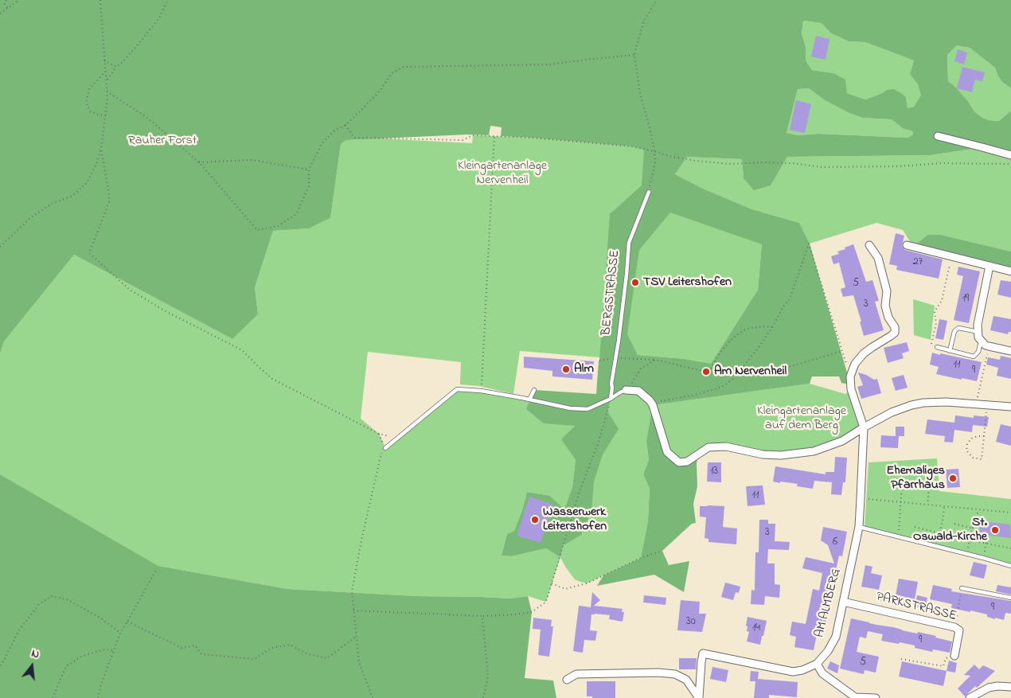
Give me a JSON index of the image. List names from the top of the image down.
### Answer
{
  "streets": {
    "street": ["AM ALMBERG", "PARKSTRASSE"],
    "lane": ["BERGSTRASSE"]
  },
  "crossings": [
    ["AM ALMBERG", "PARKSTRASSE"]
  ],
  "parks": ["Rauher Forst", "Kleingartenanlage Nervenheil", "Kleingartenanlage auf dem Berg"],
  "places": [
    "TSV Leitershofen",
    "Alm",
    "Am Nervenheil",
    "Ehemaliges Pfarrhaus",
    "Wasserwerk Leitershofen",
    "St. Oswald-Kirche"
  ],
  "house_numbers": [
    "27",
    "5",
    "19",
    "3",
    "11",
    "9",
    "13",
    "11",
    "3",
    "6",
    "9",
    "30",
    "14",
    "9",
    "5"
  ],
  "north": "top"
}
